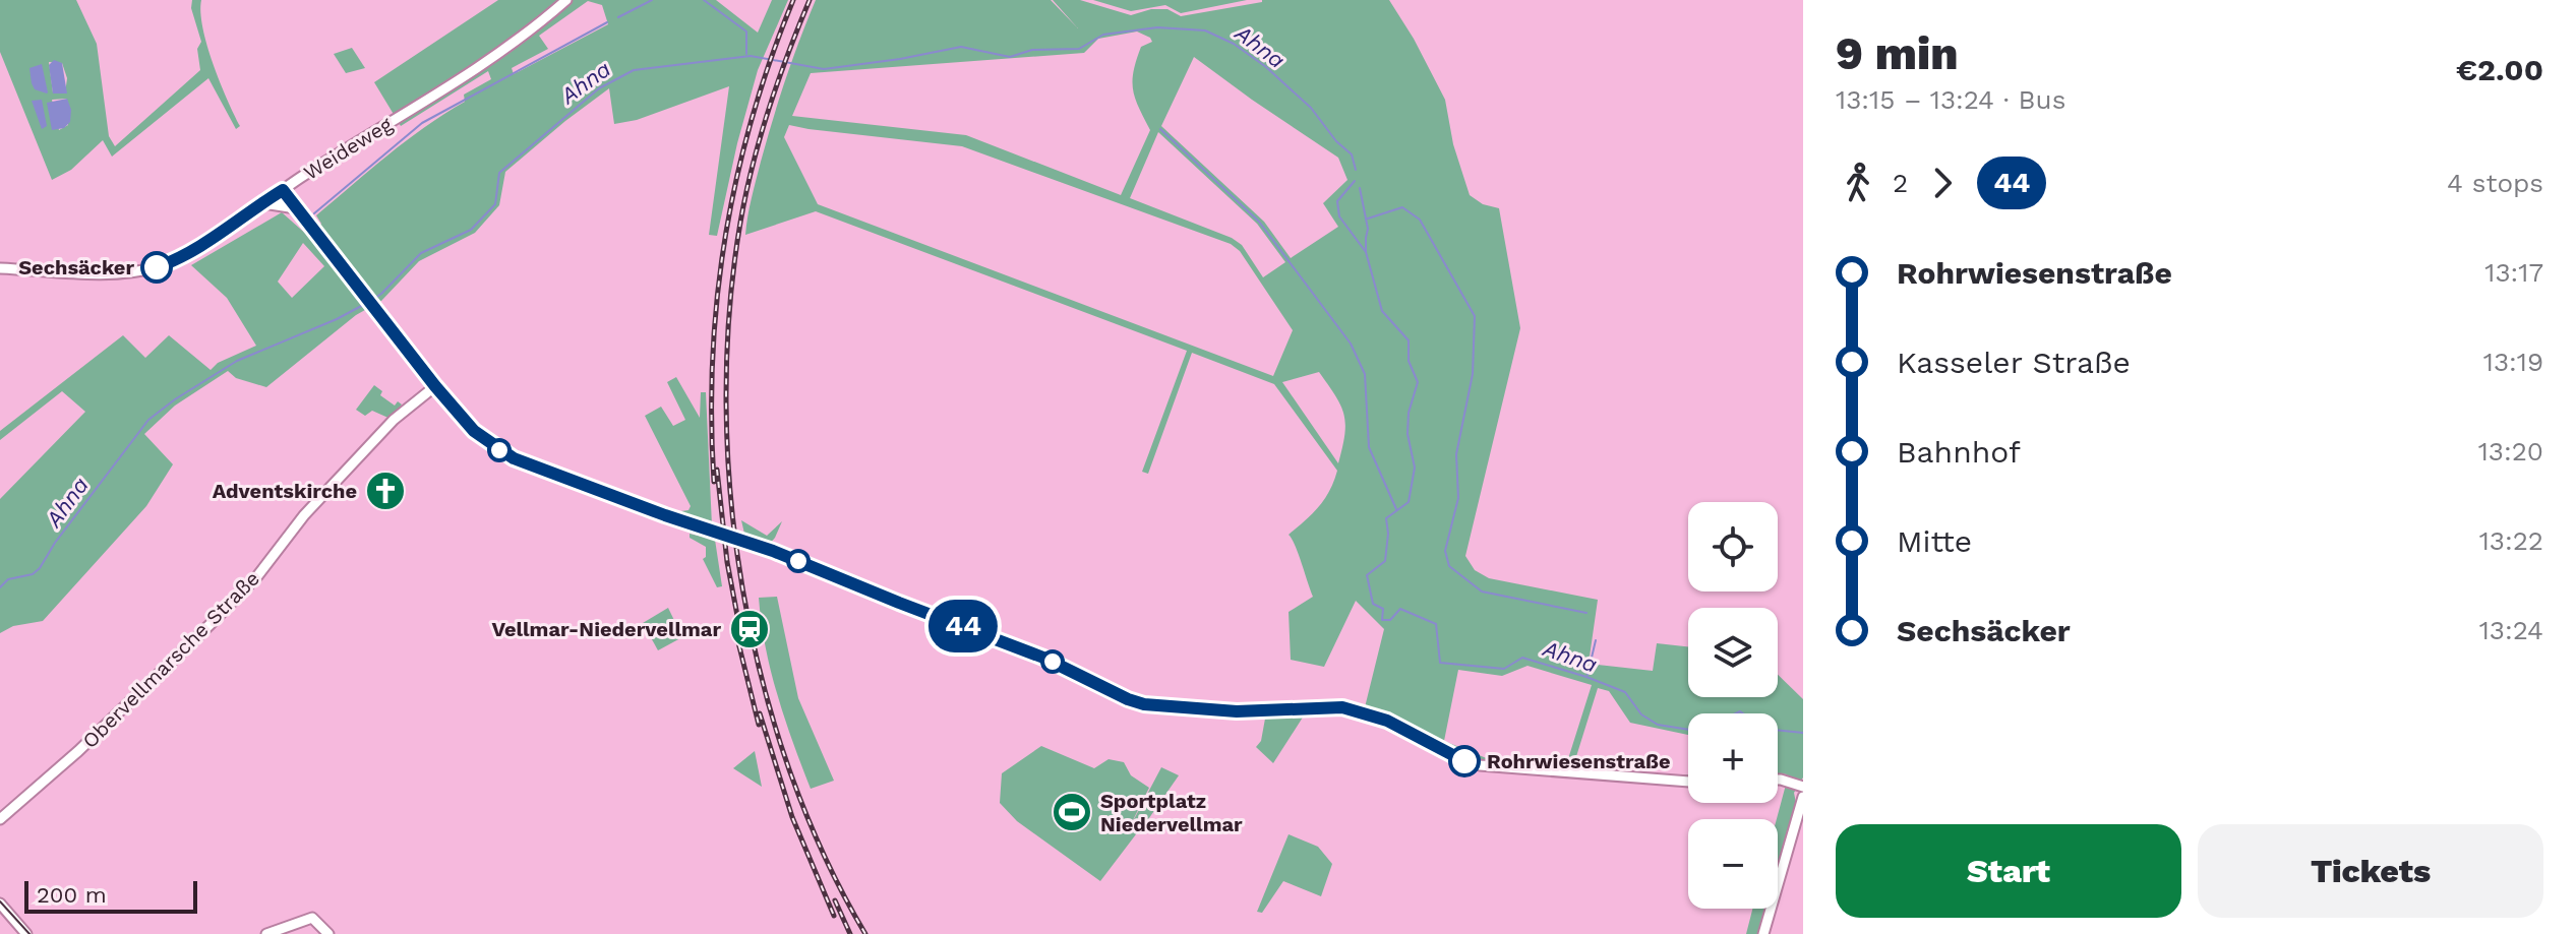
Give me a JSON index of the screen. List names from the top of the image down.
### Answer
{
  "streets": {
    "main road": ["Weideweg", "Obervellmarsche Straße"]
  },
  "water": ["Ahna"],
  "places": {
    "other": ["Sechsäcker", "Rohrwiesenstraße"],
    "church": ["Adventskirche"],
    "station": ["Vellmar-Niedervellmar"],
    "sports": ["Sportplatz Niedervellmar"]
  },
  "lines": ["bus line 44"],
  "scale_bar": "200 m",
  "page": {
    "on_map": "44",
    "heading": ["9 min", "13:15 – 13:24 · Bus", "€2.00"],
    "legs": ["2", "44", "4 stops"],
    "list": [
      {
        "name": "Rohrwiesenstraße",
        "value": "13:17"
      },
      {
        "name": "Kasseler Straße",
        "value": "13:19"
      },
      {
        "name": "Bahnhof",
        "value": "13:20"
      },
      {
        "name": "Mitte",
        "value": "13:22"
      },
      {
        "name": "Sechsäcker",
        "value": "13:24"
      }
    ],
    "map_buttons": ["+", "−"],
    "buttons": ["Start", "Tickets"],
    "scale": "200 m"
  }
}
